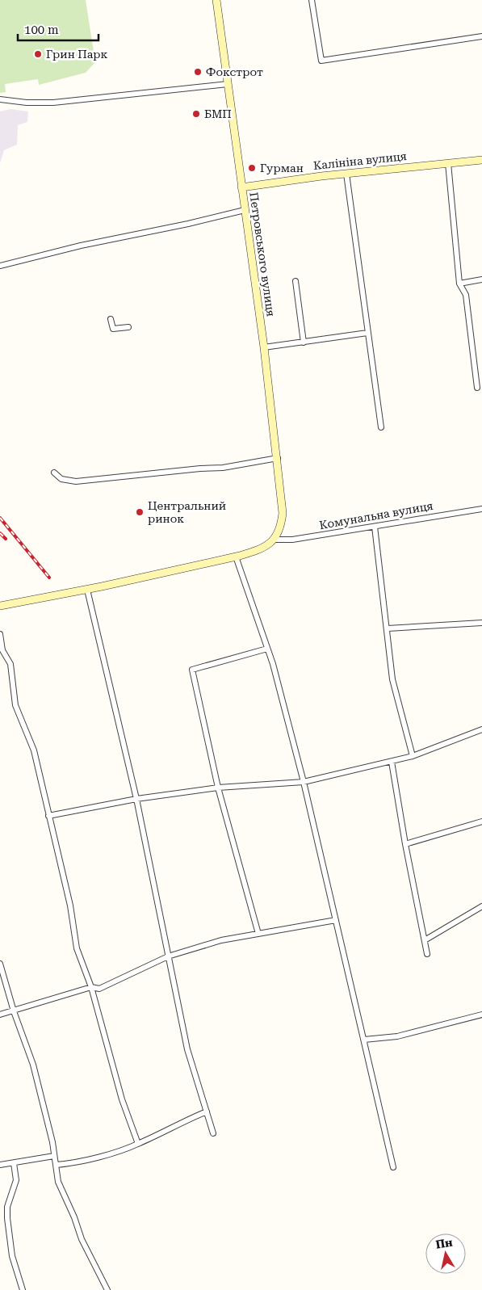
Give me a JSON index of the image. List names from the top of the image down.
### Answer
{
  "streets": {
    "street": ["Калініна вулиця", "Петровського вулиця", "Комунальна вулиця"]
  },
  "crossings": [
    ["Калініна вулиця", "Петровського вулиця"],
    ["Петровського вулиця", "Комунальна вулиця"]
  ],
  "places": [
    "Грин Парк",
    "Фокстрот",
    "БМП",
    "Гурман",
    "Центральний ринок"
  ],
  "scale_bar": "100 m",
  "north": "top"
}
